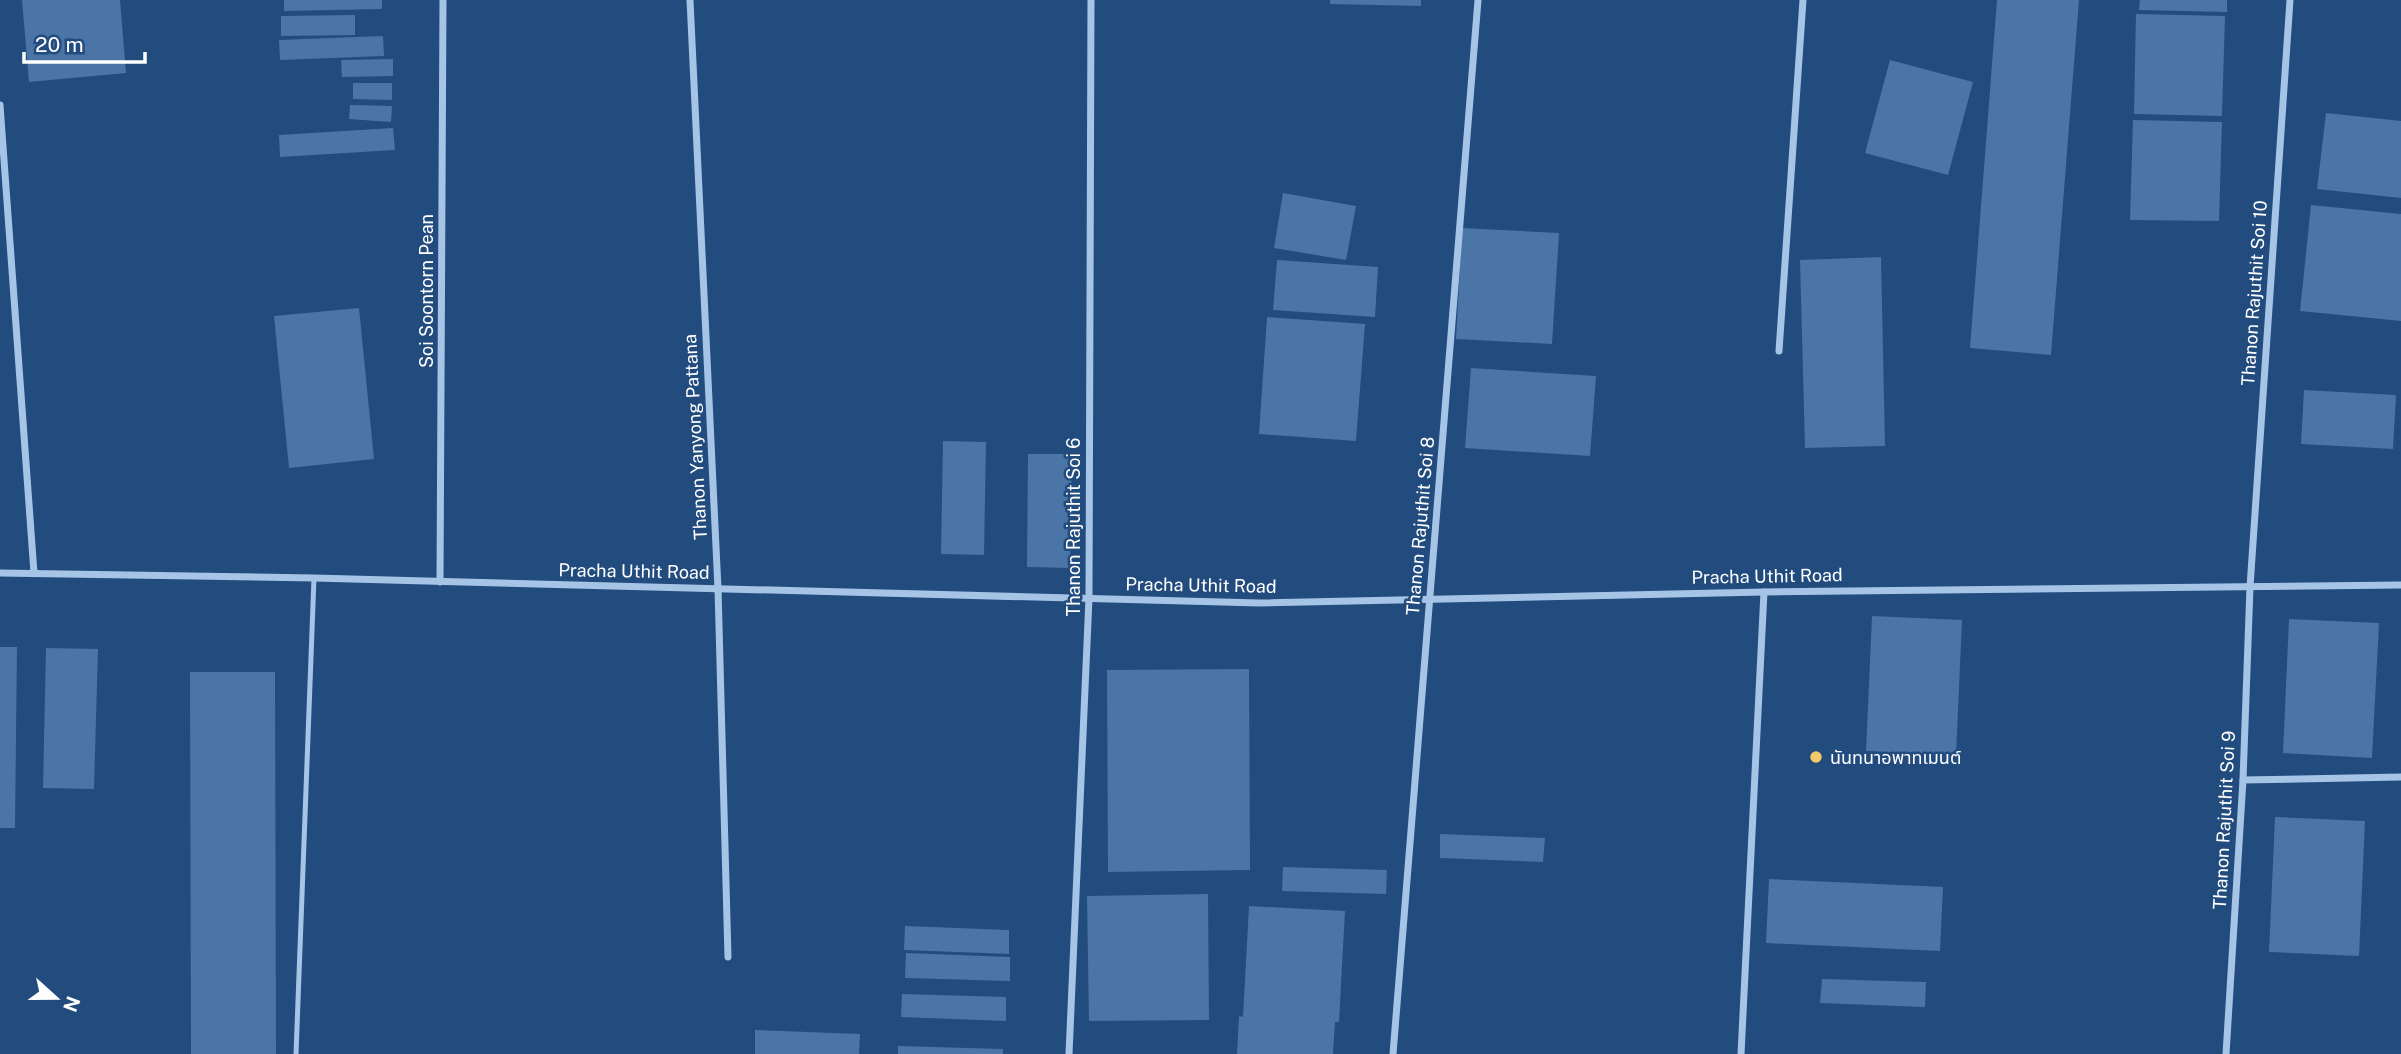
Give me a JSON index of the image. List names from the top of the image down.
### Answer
{
  "streets": {
    "street": [
      "Soi Soontorn Pean",
      "Thanon Rajuthit Soi 10",
      "Thanon Yanyong Pattana",
      "Thanon Rajuthit Soi 8",
      "Thanon Rajuthit Soi 6",
      "Pracha Uthit Road",
      "Thanon Rajuthit Soi 9"
    ]
  },
  "crossings": [
    ["Soi Soontorn Pean", "Pracha Uthit Road"],
    ["Thanon Rajuthit Soi 10", "Pracha Uthit Road"],
    ["Thanon Rajuthit Soi 10", "Thanon Rajuthit Soi 9"],
    ["Thanon Yanyong Pattana", "Pracha Uthit Road"],
    ["Thanon Rajuthit Soi 8", "Pracha Uthit Road"],
    ["Thanon Rajuthit Soi 6", "Pracha Uthit Road"],
    ["Pracha Uthit Road", "Thanon Rajuthit Soi 9"]
  ],
  "places": ["นันทนาอพาทเมนต์"],
  "scale_bar": "20 m",
  "north": "right"
}
